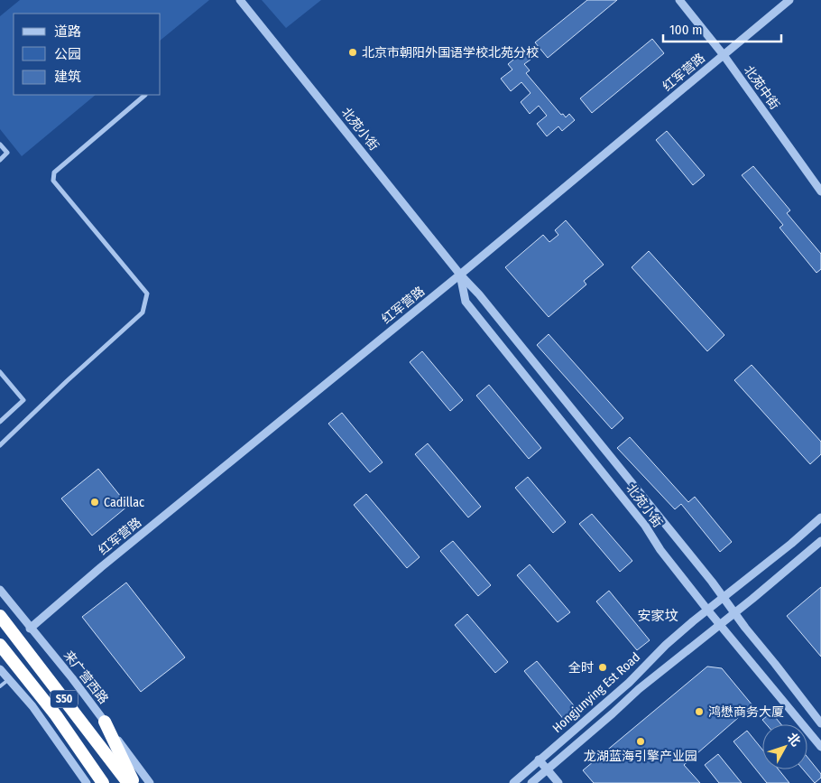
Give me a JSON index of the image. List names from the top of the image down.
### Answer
{
  "streets": {
    "highway": ["S50"],
    "street": [
      "红军营路",
      "北苑中街",
      "北苑小街",
      "来广营西路",
      "Hongjunying Est Road"
    ]
  },
  "crossings": [
    ["红军营路", "北苑中街"],
    ["红军营路", "北苑小街"],
    ["红军营路", "来广营西路"],
    ["北苑小街", "Hongjunying Est Road"]
  ],
  "districts": ["安家坟"],
  "places": [
    "北京市朝阳外国语学校北苑分校",
    "Cadillac",
    "全时",
    "鸿懋商务大厦",
    "龙湖蓝海引擎产业园"
  ],
  "legend": ["道路", "公园", "建筑"],
  "scale_bar": "100 m",
  "north": "top right"
}
